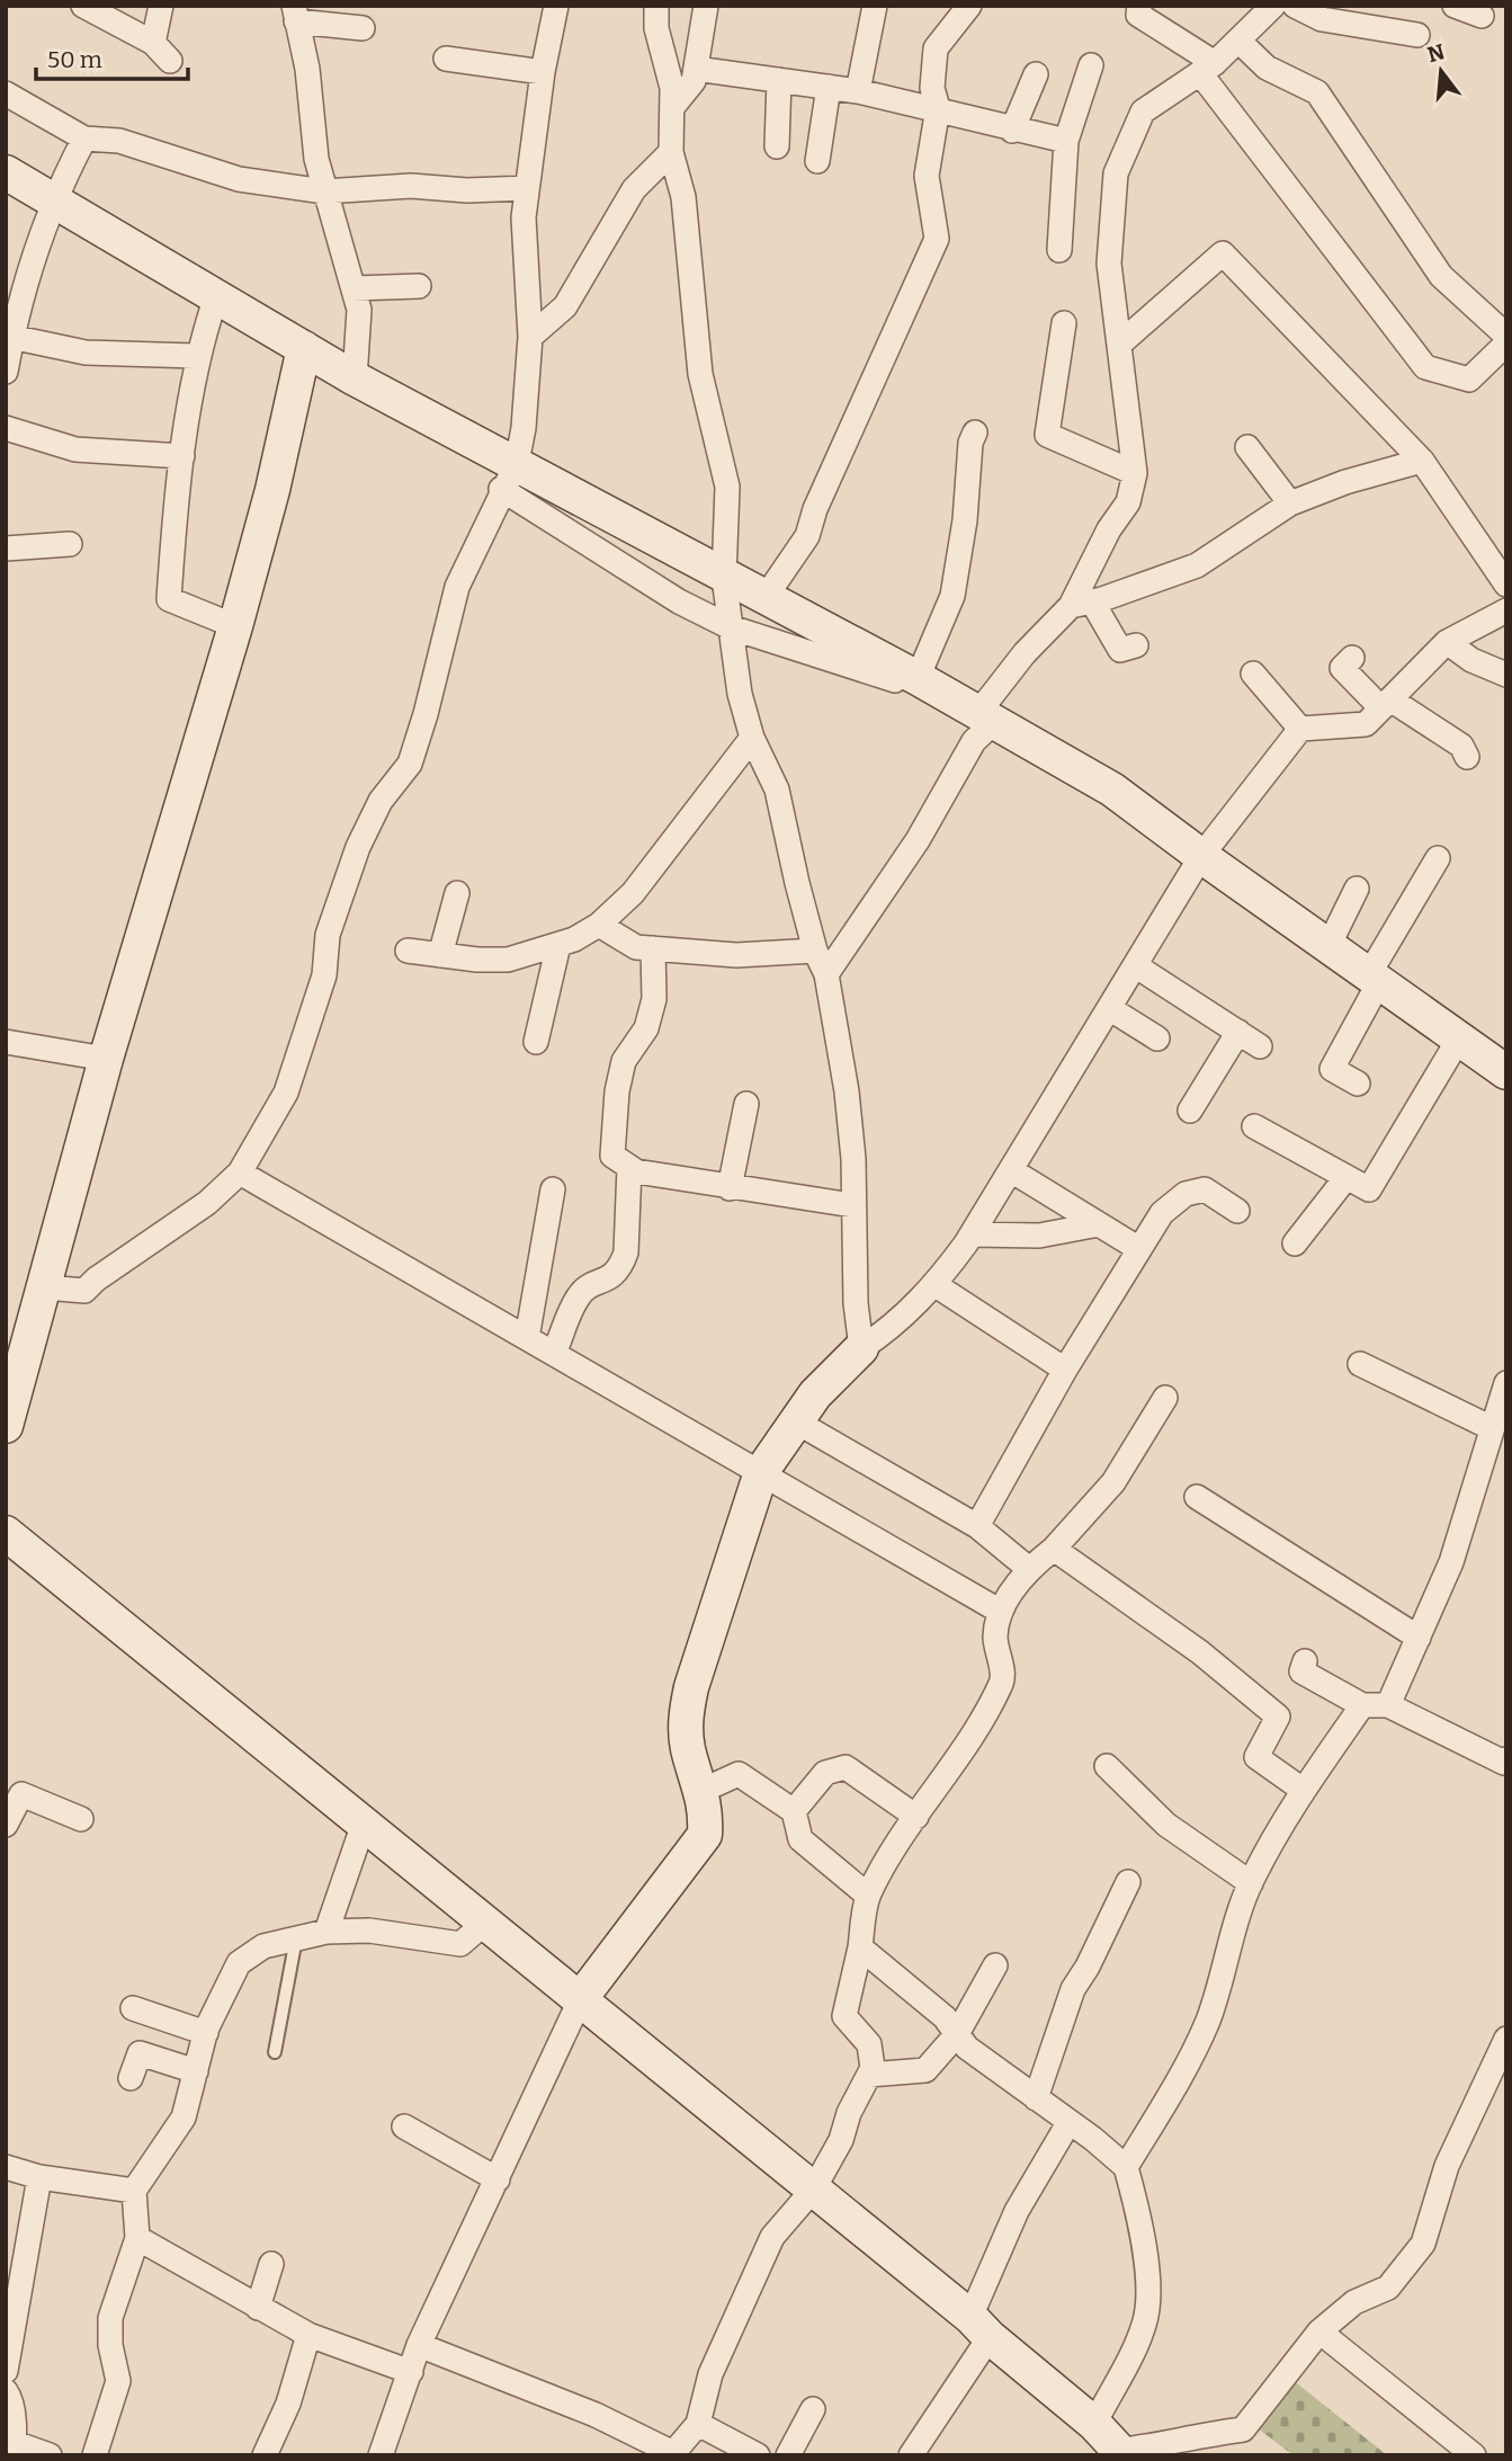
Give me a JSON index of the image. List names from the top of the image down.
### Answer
{
  "scale_bar": "50 m",
  "north": "top"
}
